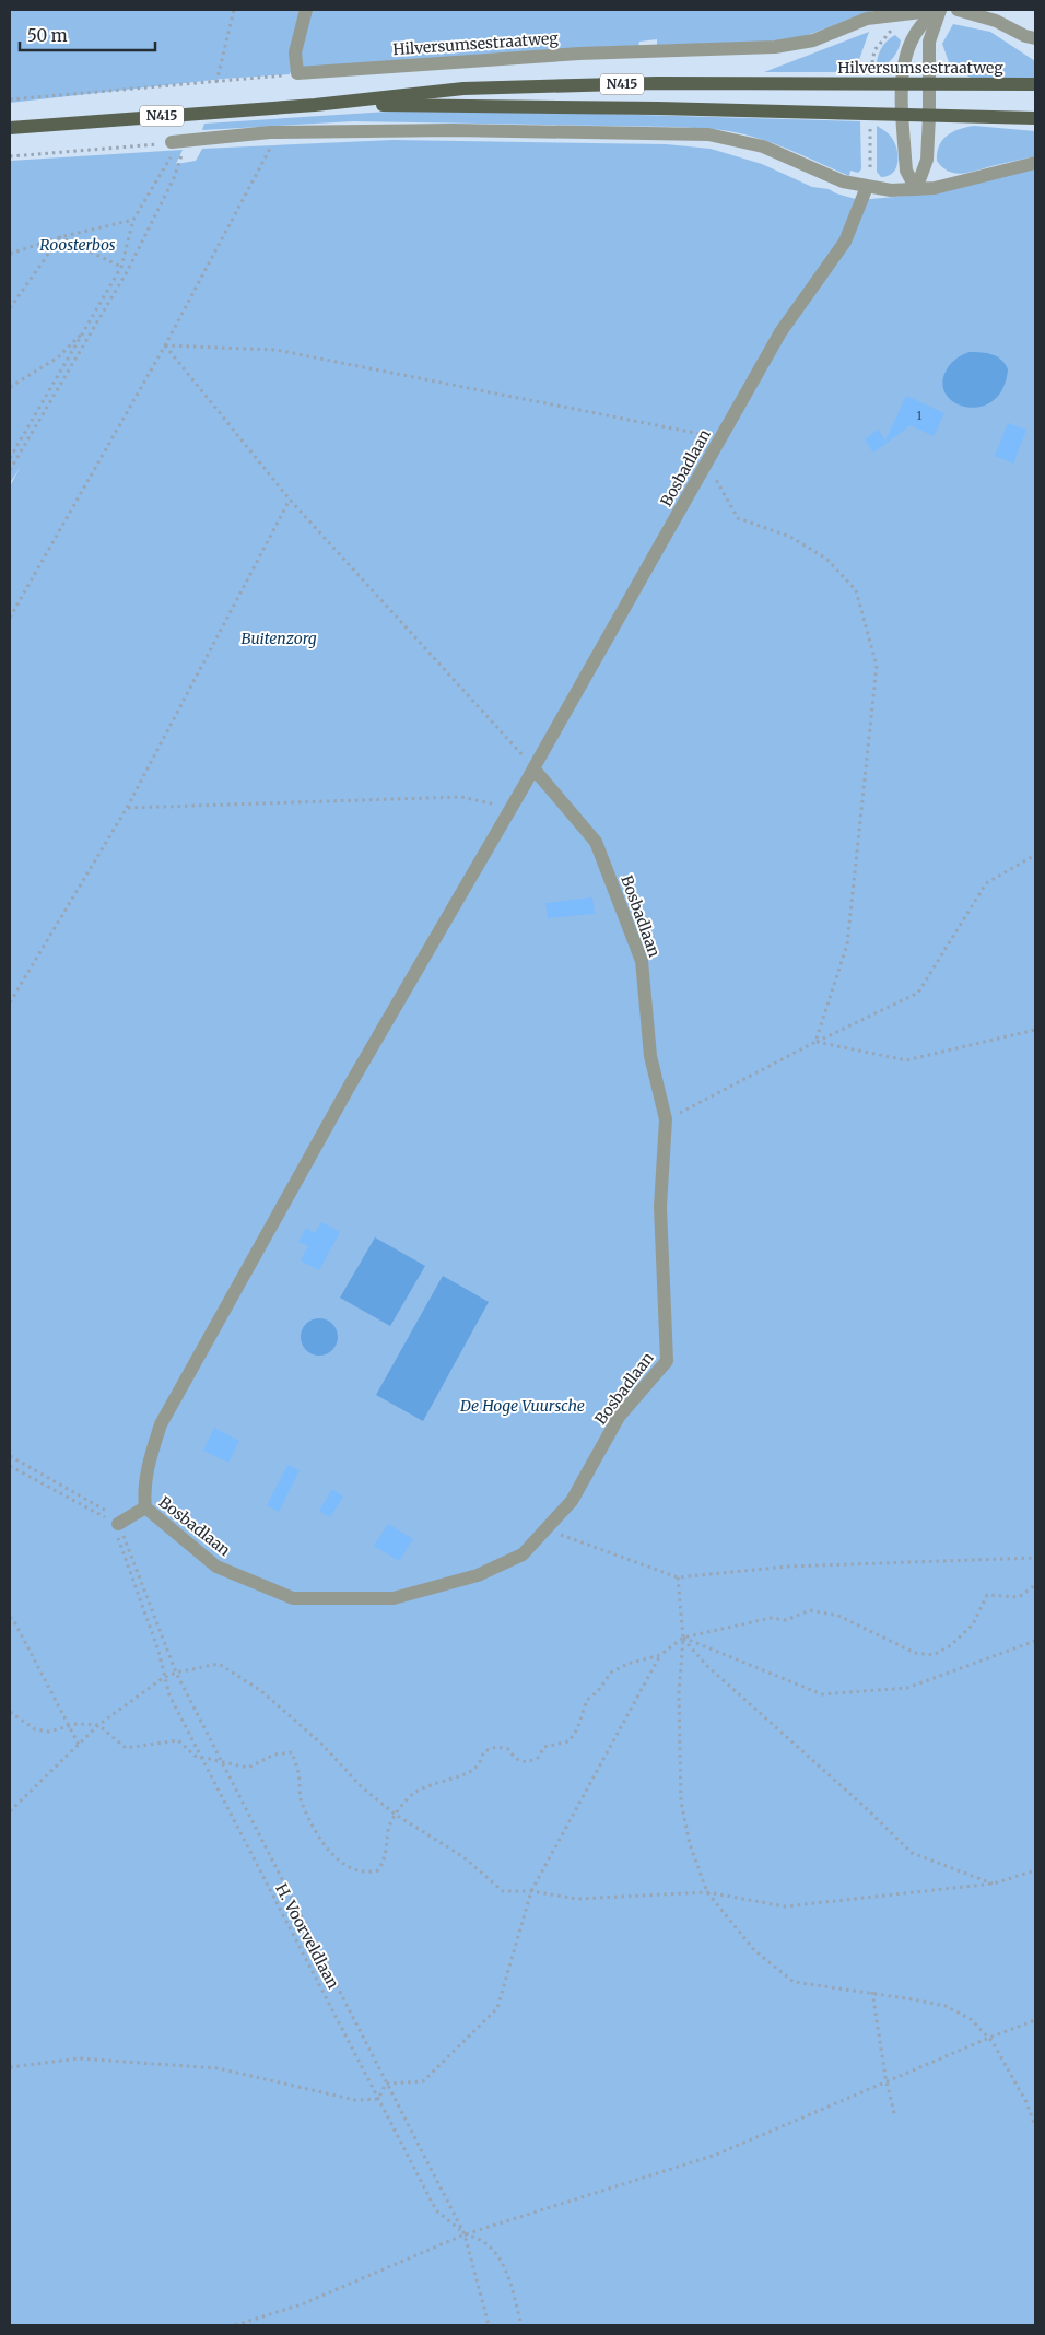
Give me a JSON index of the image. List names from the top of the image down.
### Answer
{
  "streets": {
    "main road": ["Hilversumsestraatweg", "N415"],
    "street": ["Bosbadlaan"],
    "path": ["H. Voorveldlaan"]
  },
  "crossings": [
    ["Bosbadlaan", "H. Voorveldlaan"]
  ],
  "parks": ["Roosterbos", "Buitenzorg", "De Hoge Vuursche"],
  "house_numbers": ["1"],
  "scale_bar": "50 m"
}
